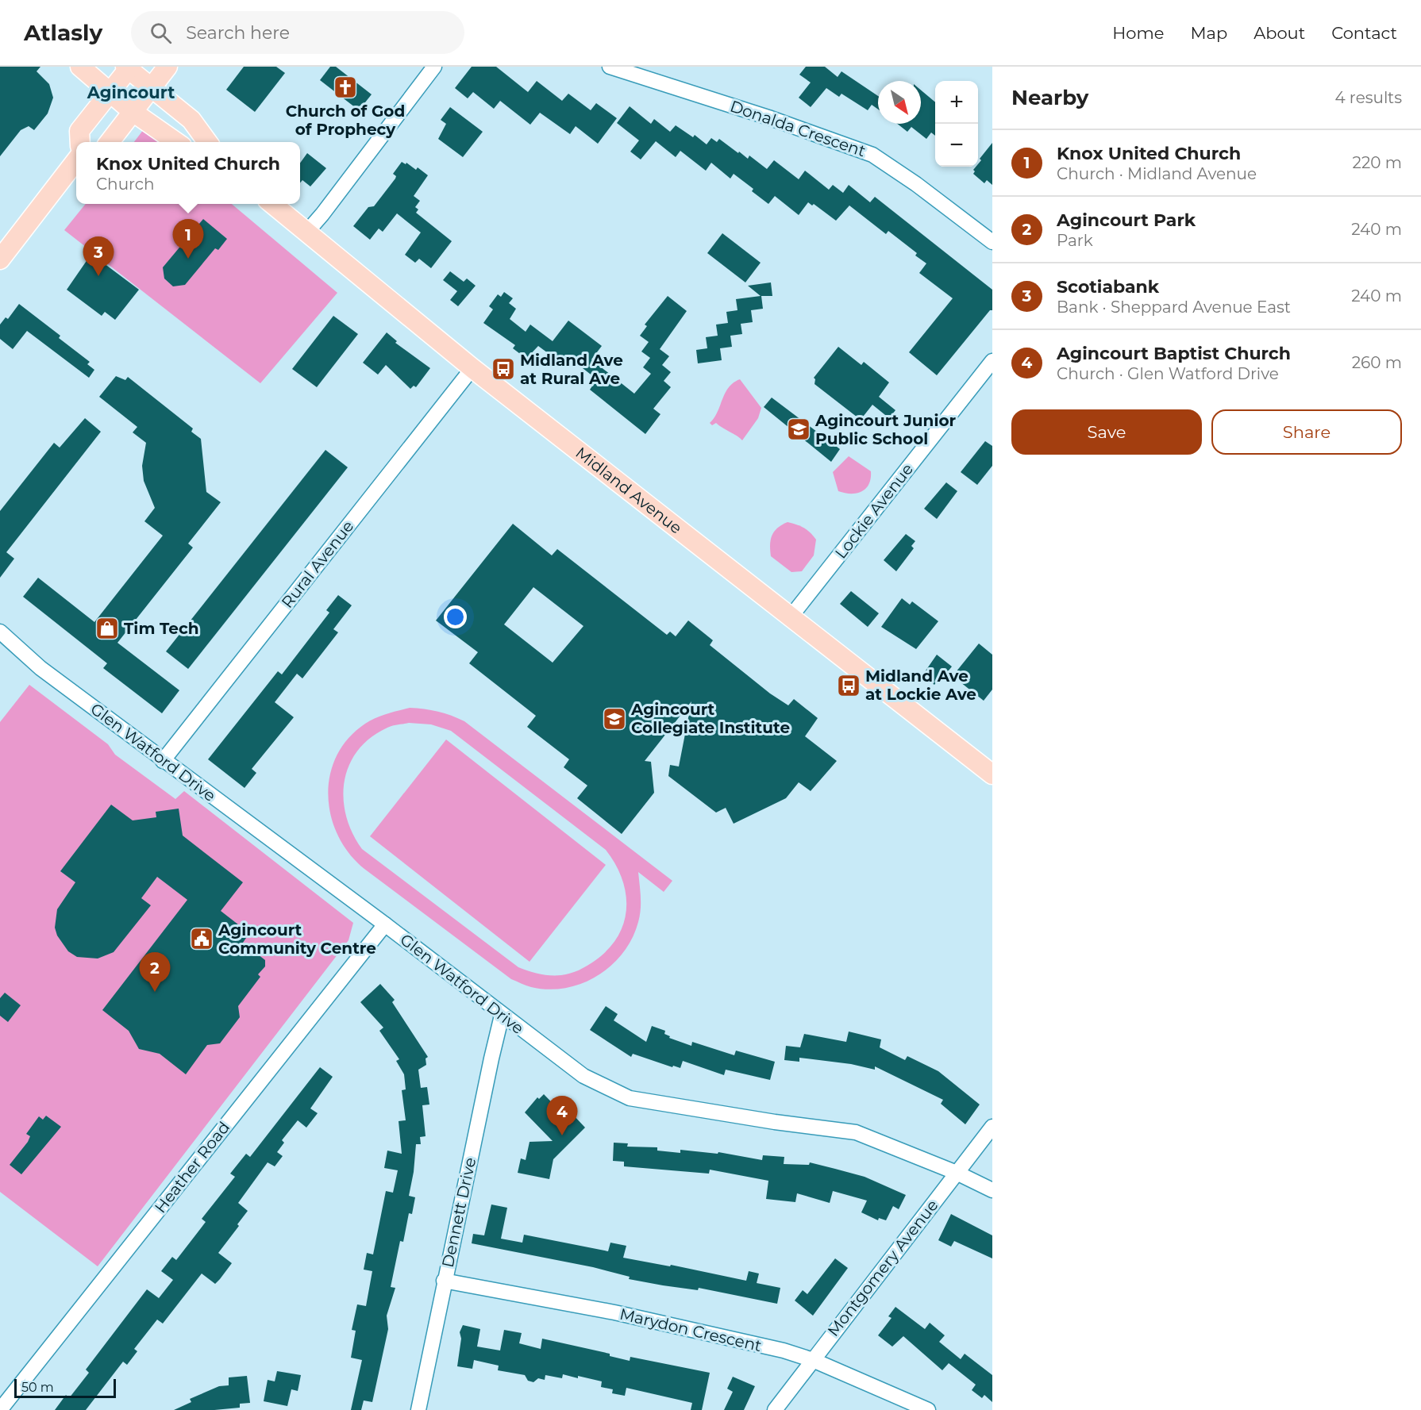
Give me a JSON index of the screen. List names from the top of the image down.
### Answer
{
  "streets": {
    "main road": ["Midland Avenue"],
    "street": [
      "Donalda Crescent",
      "Lockie Avenue",
      "Rural Avenue",
      "Glen Watford Drive",
      "Heather Road",
      "Dennett Drive",
      "Montgomery Avenue",
      "Marydon Crescent"
    ]
  },
  "crossings": [
    ["Midland Avenue", "Lockie Avenue"],
    ["Midland Avenue", "Rural Avenue"],
    ["Rural Avenue", "Glen Watford Drive"],
    ["Glen Watford Drive", "Heather Road"],
    ["Glen Watford Drive", "Dennett Drive"],
    ["Glen Watford Drive", "Montgomery Avenue"],
    ["Dennett Drive", "Marydon Crescent"],
    ["Montgomery Avenue", "Marydon Crescent"]
  ],
  "districts": ["Agincourt"],
  "places": {
    "church": ["Church of God of Prophecy"],
    "bus stop": ["Midland Ave at Rural Ave", "Midland Ave at Lockie Ave"],
    "school or university": ["Agincourt Junior Public School", "Agincourt Collegiate Institute"],
    "shop": ["Tim Tech"],
    "public building": ["Agincourt Community Centre"]
  },
  "scale_bar": "50 m",
  "north": "bottom right",
  "page": {
    "header": "Atlasly",
    "search": "Search here",
    "nav": [
      "Home",
      "Map",
      "About",
      "Contact"
    ],
    "heading": ["Nearby", "4 results"],
    "map_buttons": ["+", "−"],
    "list": [
      {
        "mark": "1",
        "name": "Knox United Church",
        "note": "Church · Midland Avenue",
        "value": "220 m"
      },
      {
        "mark": "2",
        "name": "Agincourt Park",
        "note": "Park",
        "value": "240 m"
      },
      {
        "mark": "3",
        "name": "Scotiabank",
        "note": "Bank · Sheppard Avenue East",
        "value": "240 m"
      },
      {
        "mark": "4",
        "name": "Agincourt Baptist Church",
        "note": "Church · Glen Watford Drive",
        "value": "260 m"
      }
    ],
    "popup": ["Knox United Church", "Church"],
    "pins": [
      "1",
      "3",
      "2",
      "4"
    ],
    "buttons": ["Save", "Share"],
    "scale": "50 m"
  }
}
